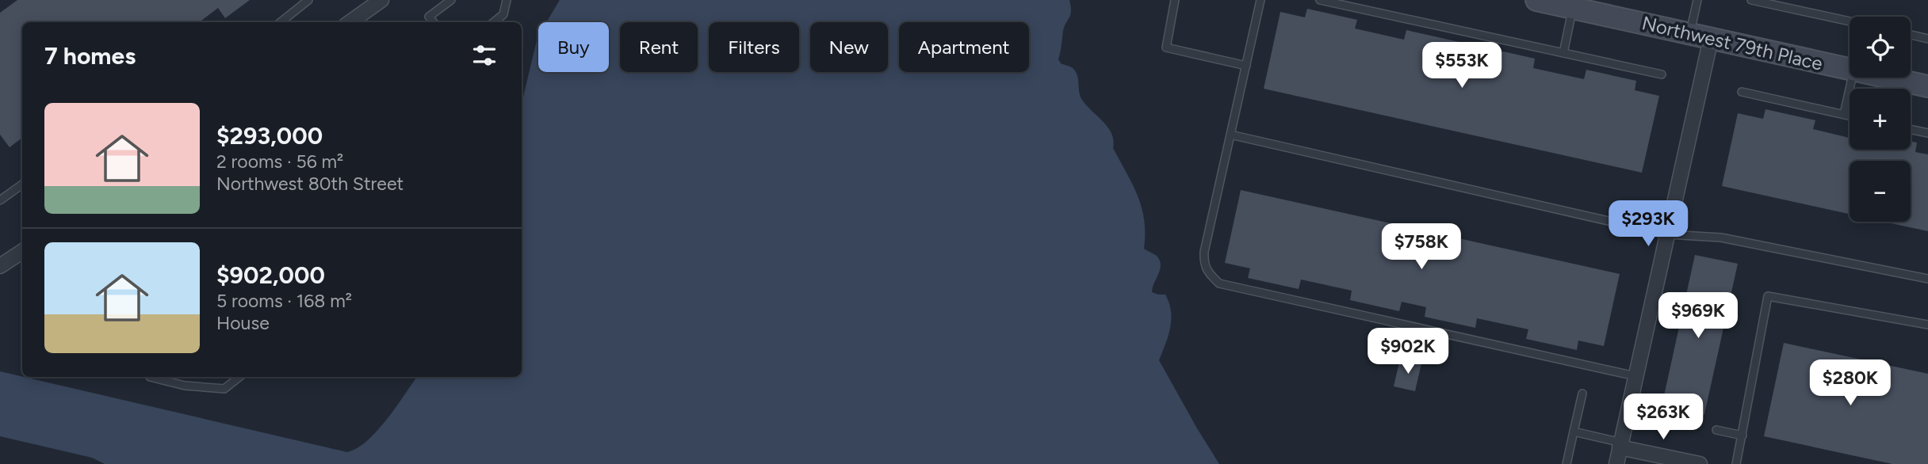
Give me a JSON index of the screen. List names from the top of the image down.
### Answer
{
  "streets": {
    "main road": ["Northwest 79th Place"]
  },
  "page": {
    "map_buttons": ["+", "−"],
    "chip": [
      "Buy",
      "Rent",
      "Filters",
      "New",
      "Apartment"
    ],
    "heading": "7 homes",
    "price": [
      "$553K",
      "$293K",
      "$758K",
      "$969K",
      "$902K",
      "$280K",
      "$263K"
    ],
    "list": [
      {
        "name": "$293,000",
        "note": "2 rooms · 56 m² · Northwest 80th Street"
      },
      {
        "name": "$902,000",
        "note": "5 rooms · 168 m² · House"
      }
    ]
  }
}
